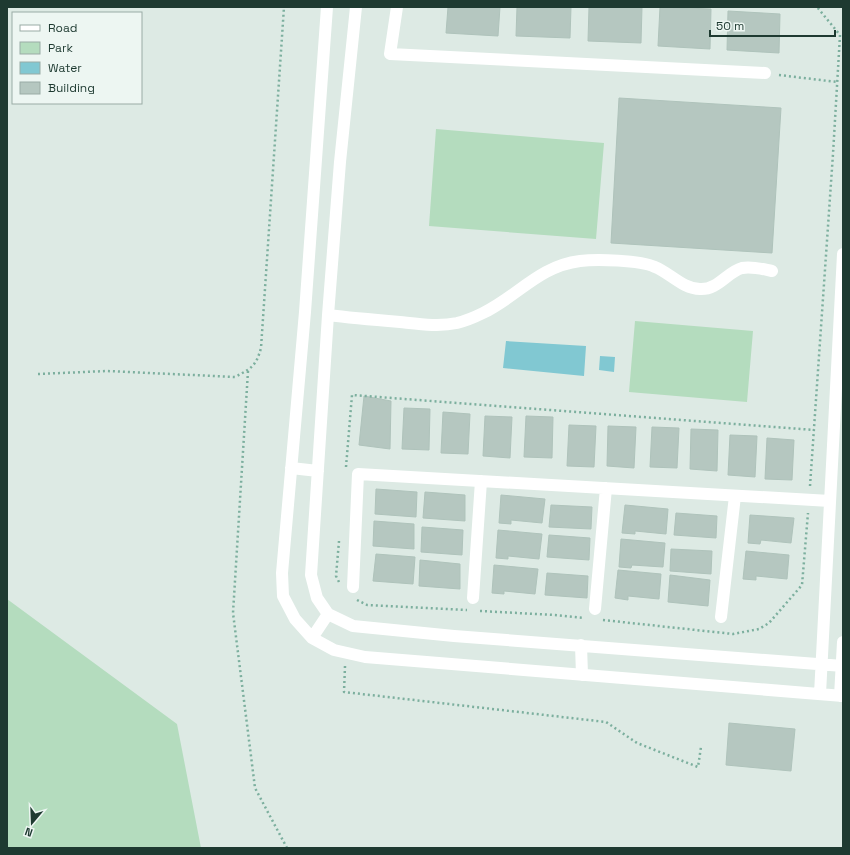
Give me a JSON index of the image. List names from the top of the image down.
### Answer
{
  "legend": [
    "Road",
    "Park",
    "Water",
    "Building"
  ],
  "scale_bar": "50 m",
  "north": "bottom"
}
